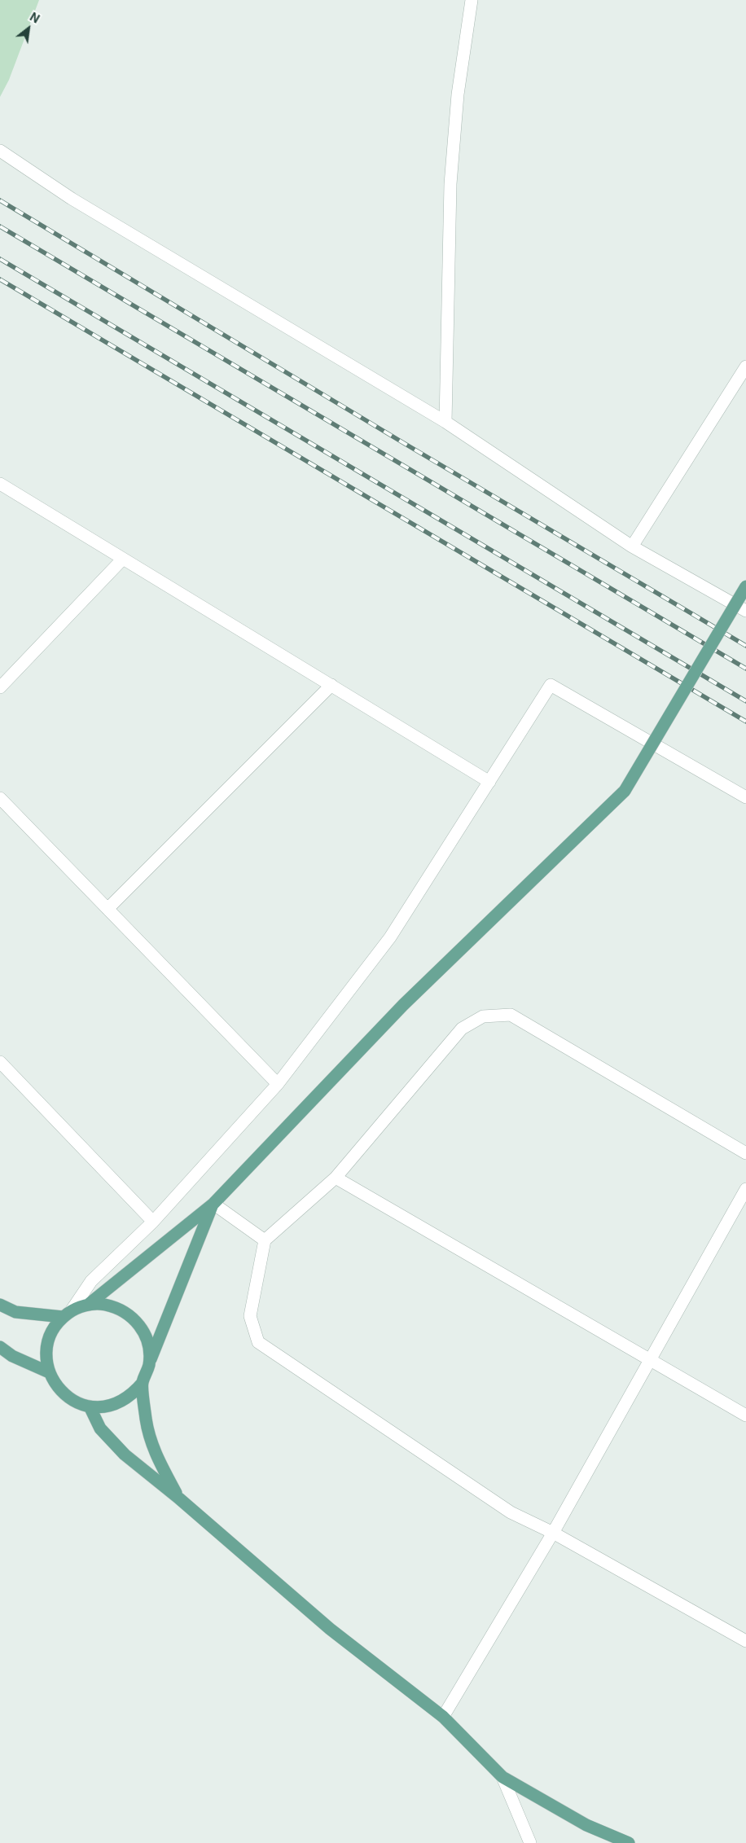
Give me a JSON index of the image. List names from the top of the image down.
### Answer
{
  "north": "top right"
}
